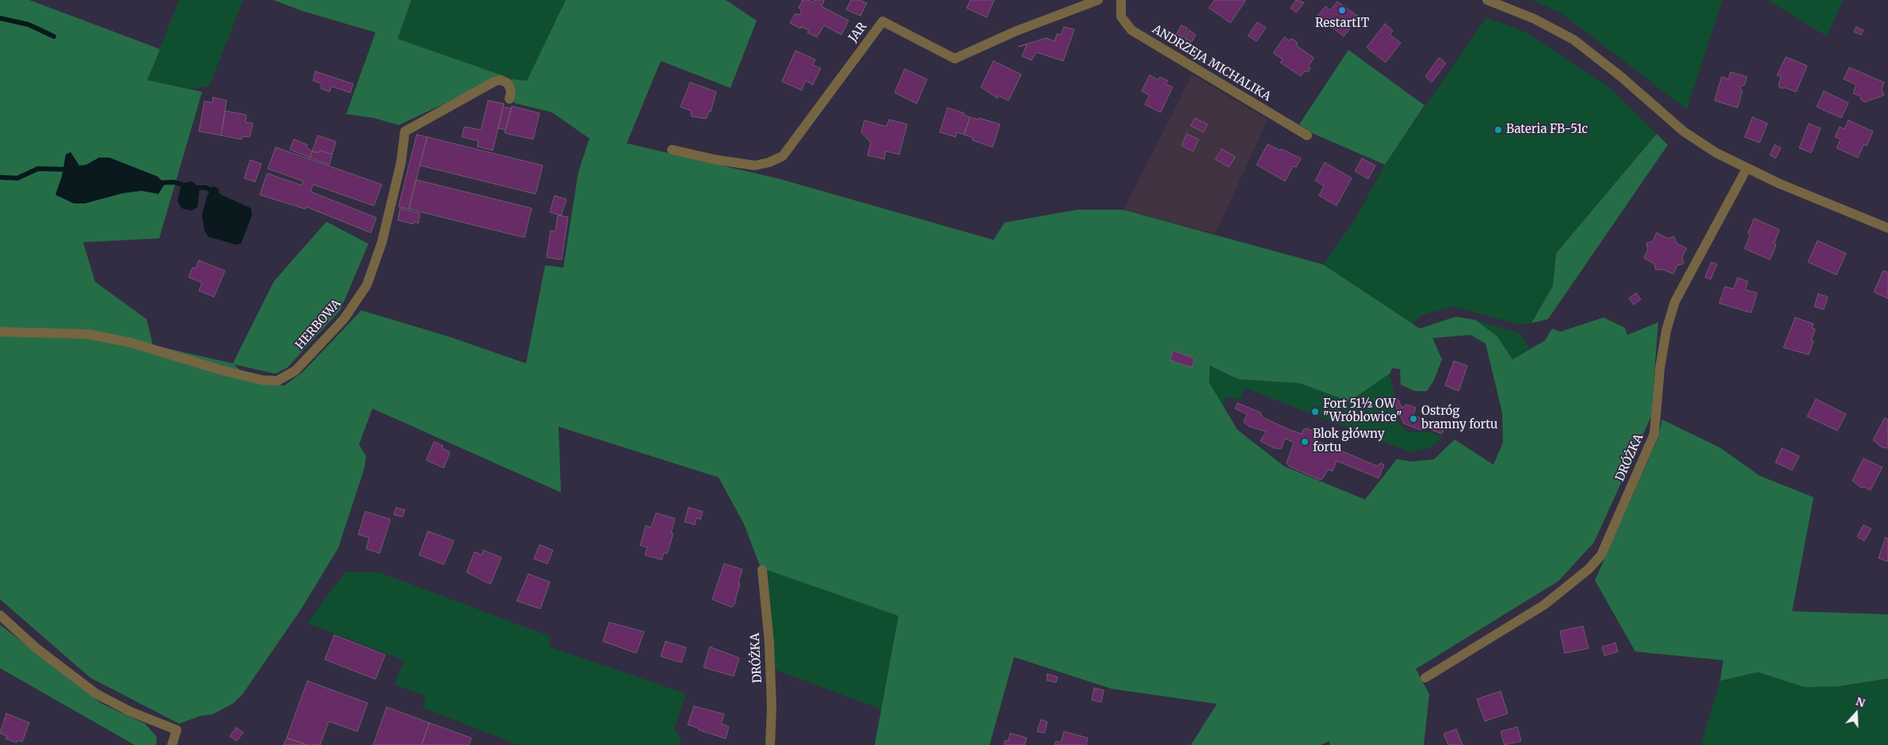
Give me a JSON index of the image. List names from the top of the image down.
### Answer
{
  "streets": {
    "street": [
      "JAR",
      "ANDRZEJA MICHALIKA",
      "HERBOWA",
      "DRÓŻKA"
    ]
  },
  "places": [
    "RestartIT",
    "Bateria FB-51c",
    "Fort 51½ OW \"Wróblowice\"",
    "Ostróg bramny fortu",
    "Blok główny fortu"
  ],
  "north": "top"
}
